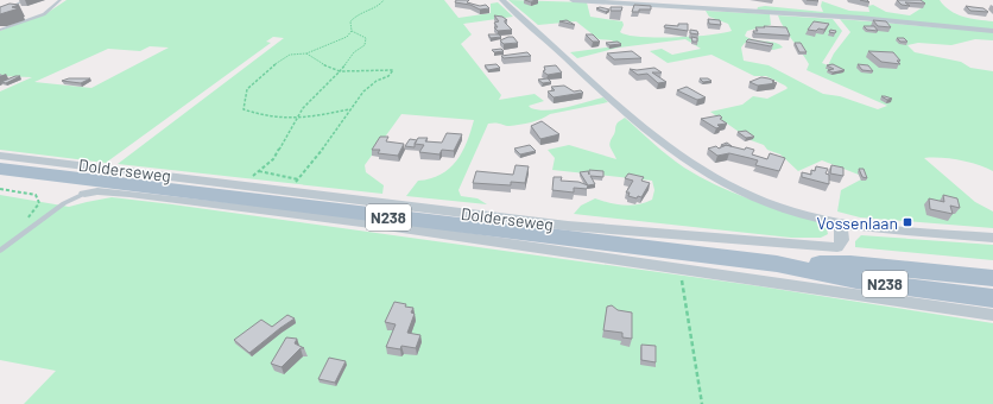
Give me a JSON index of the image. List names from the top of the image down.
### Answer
{
  "streets": {
    "main road": ["Dolderseweg", "N238"]
  },
  "places": {
    "transit": ["Vossenlaan"]
  }
}
